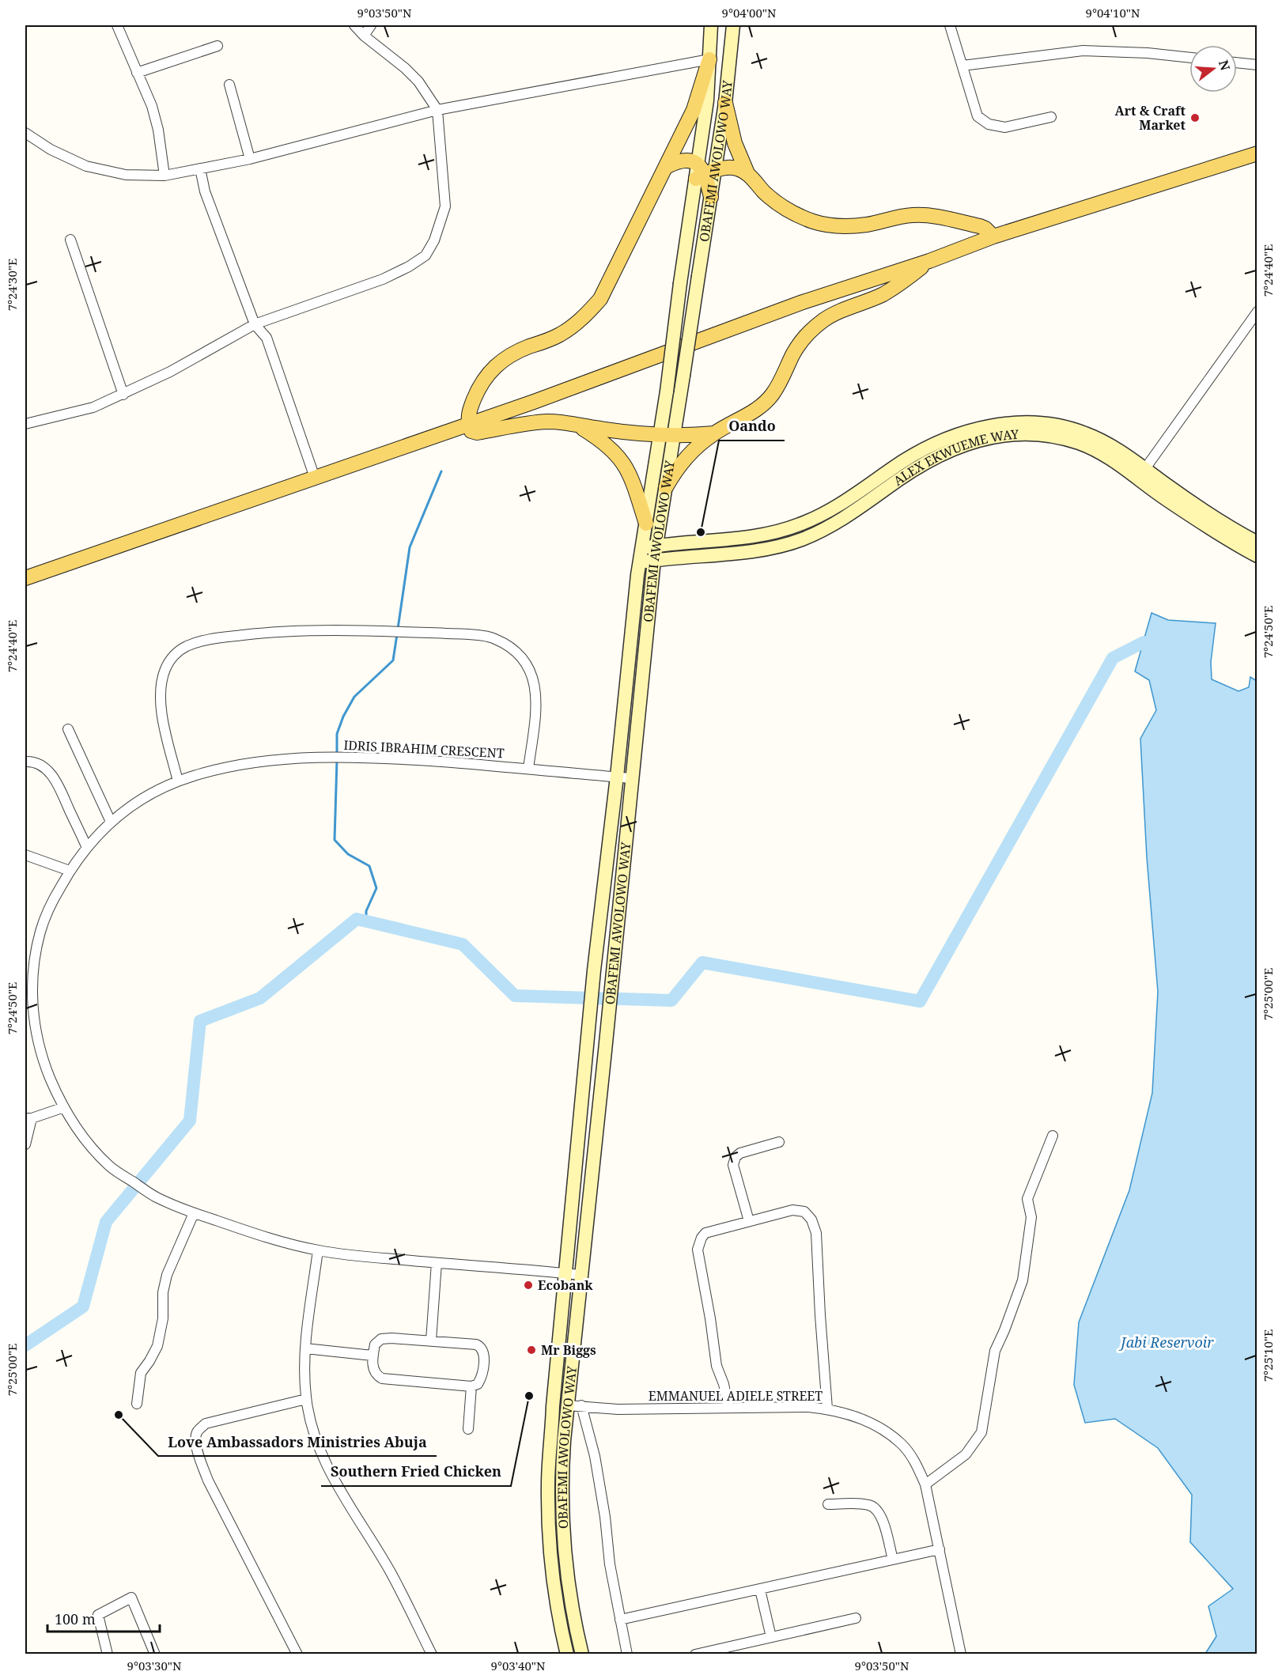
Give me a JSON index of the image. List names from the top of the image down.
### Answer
{
  "streets": {
    "main road": ["OBAFEMI AWOLOWO WAY", "ALEX EKWUEME WAY"],
    "street": ["IDRIS IBRAHIM CRESCENT", "EMMANUEL ADIELE STREET"]
  },
  "crossings": [
    ["OBAFEMI AWOLOWO WAY", "ALEX EKWUEME WAY"],
    ["OBAFEMI AWOLOWO WAY", "IDRIS IBRAHIM CRESCENT"],
    ["OBAFEMI AWOLOWO WAY", "EMMANUEL ADIELE STREET"]
  ],
  "water": ["Jabi Reservoir"],
  "places": [
    "Art & Craft Market",
    "Oando",
    "Ecobank",
    "Mr Biggs",
    "Southern Fried Chicken",
    "Love Ambassadors Ministries Abuja"
  ],
  "scale_bar": "100 m",
  "north": "right",
  "coordinates": [
    "9°03'50\"N",
    "9°04'00\"N",
    "9°04'10\"N",
    "7°24'40\"E",
    "7°24'30\"E",
    "7°24'50\"E",
    "7°25'00\"E",
    "7°25'10\"E",
    "9°03'30\"N",
    "9°03'40\"N"
  ]
}
